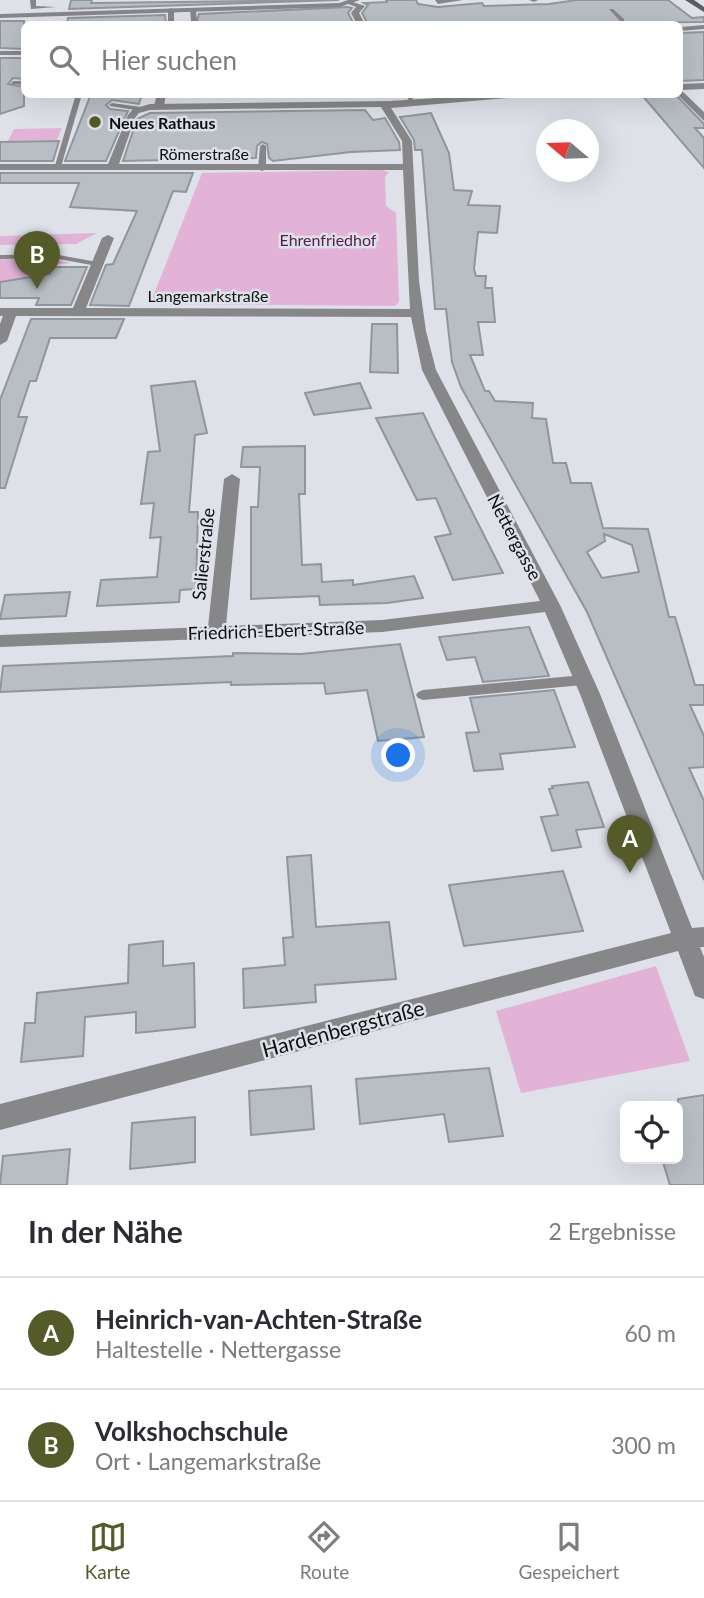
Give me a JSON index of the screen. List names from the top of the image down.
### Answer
{
  "streets": {
    "street": [
      "Römerstraße",
      "Langemarkstraße",
      "Nettergasse",
      "Salierstraße",
      "Friedrich-Ebert-Straße",
      "Hardenbergstraße"
    ]
  },
  "crossings": [
    ["Römerstraße", "Nettergasse"],
    ["Langemarkstraße", "Nettergasse"],
    ["Nettergasse", "Friedrich-Ebert-Straße"],
    ["Nettergasse", "Hardenbergstraße"],
    ["Salierstraße", "Friedrich-Ebert-Straße"]
  ],
  "parks": ["Ehrenfriedhof"],
  "places": ["Neues Rathaus"],
  "north": "left",
  "page": {
    "search": "Hier suchen",
    "pins": ["B", "A"],
    "heading": ["In der Nähe", "2 Ergebnisse"],
    "list": [
      {
        "mark": "A",
        "name": "Heinrich-van-Achten-Straße",
        "note": "Haltestelle · Nettergasse",
        "value": "60 m"
      },
      {
        "mark": "B",
        "name": "Volkshochschule",
        "note": "Ort · Langemarkstraße",
        "value": "300 m"
      }
    ],
    "nav": ["Karte", "Route", "Gespeichert"]
  }
}
